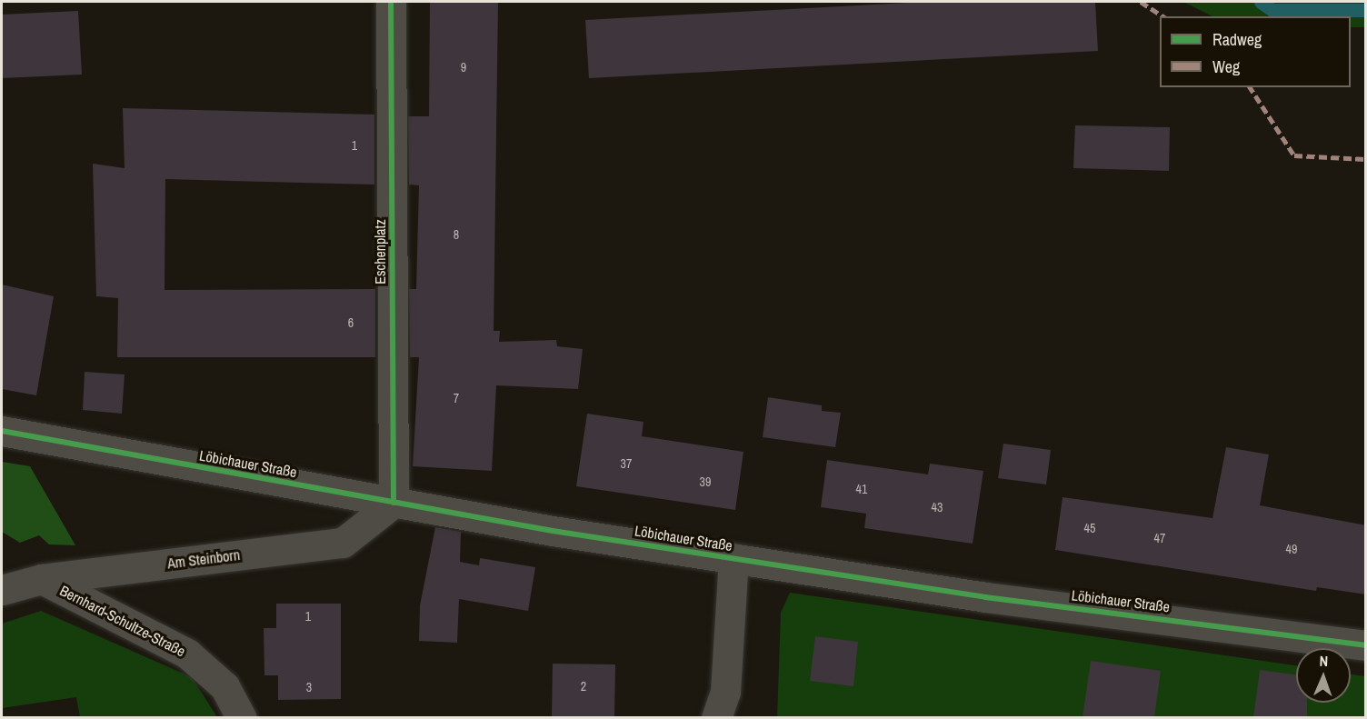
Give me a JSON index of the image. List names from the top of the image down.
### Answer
{
  "streets": {
    "street": [
      "Eschenplatz",
      "Löbichauer Straße",
      "Am Steinborn",
      "Bernhard-Schultze-Straße"
    ]
  },
  "crossings": [
    ["Eschenplatz", "Löbichauer Straße"],
    ["Eschenplatz", "Am Steinborn"],
    ["Löbichauer Straße", "Am Steinborn"],
    ["Am Steinborn", "Bernhard-Schultze-Straße"]
  ],
  "house_numbers": [
    "9",
    "1",
    "8",
    "6",
    "7",
    "37",
    "39",
    "41",
    "43",
    "45",
    "47",
    "49",
    "1",
    "2",
    "3"
  ],
  "legend": ["Radweg", "Weg"],
  "north": "top"
}
